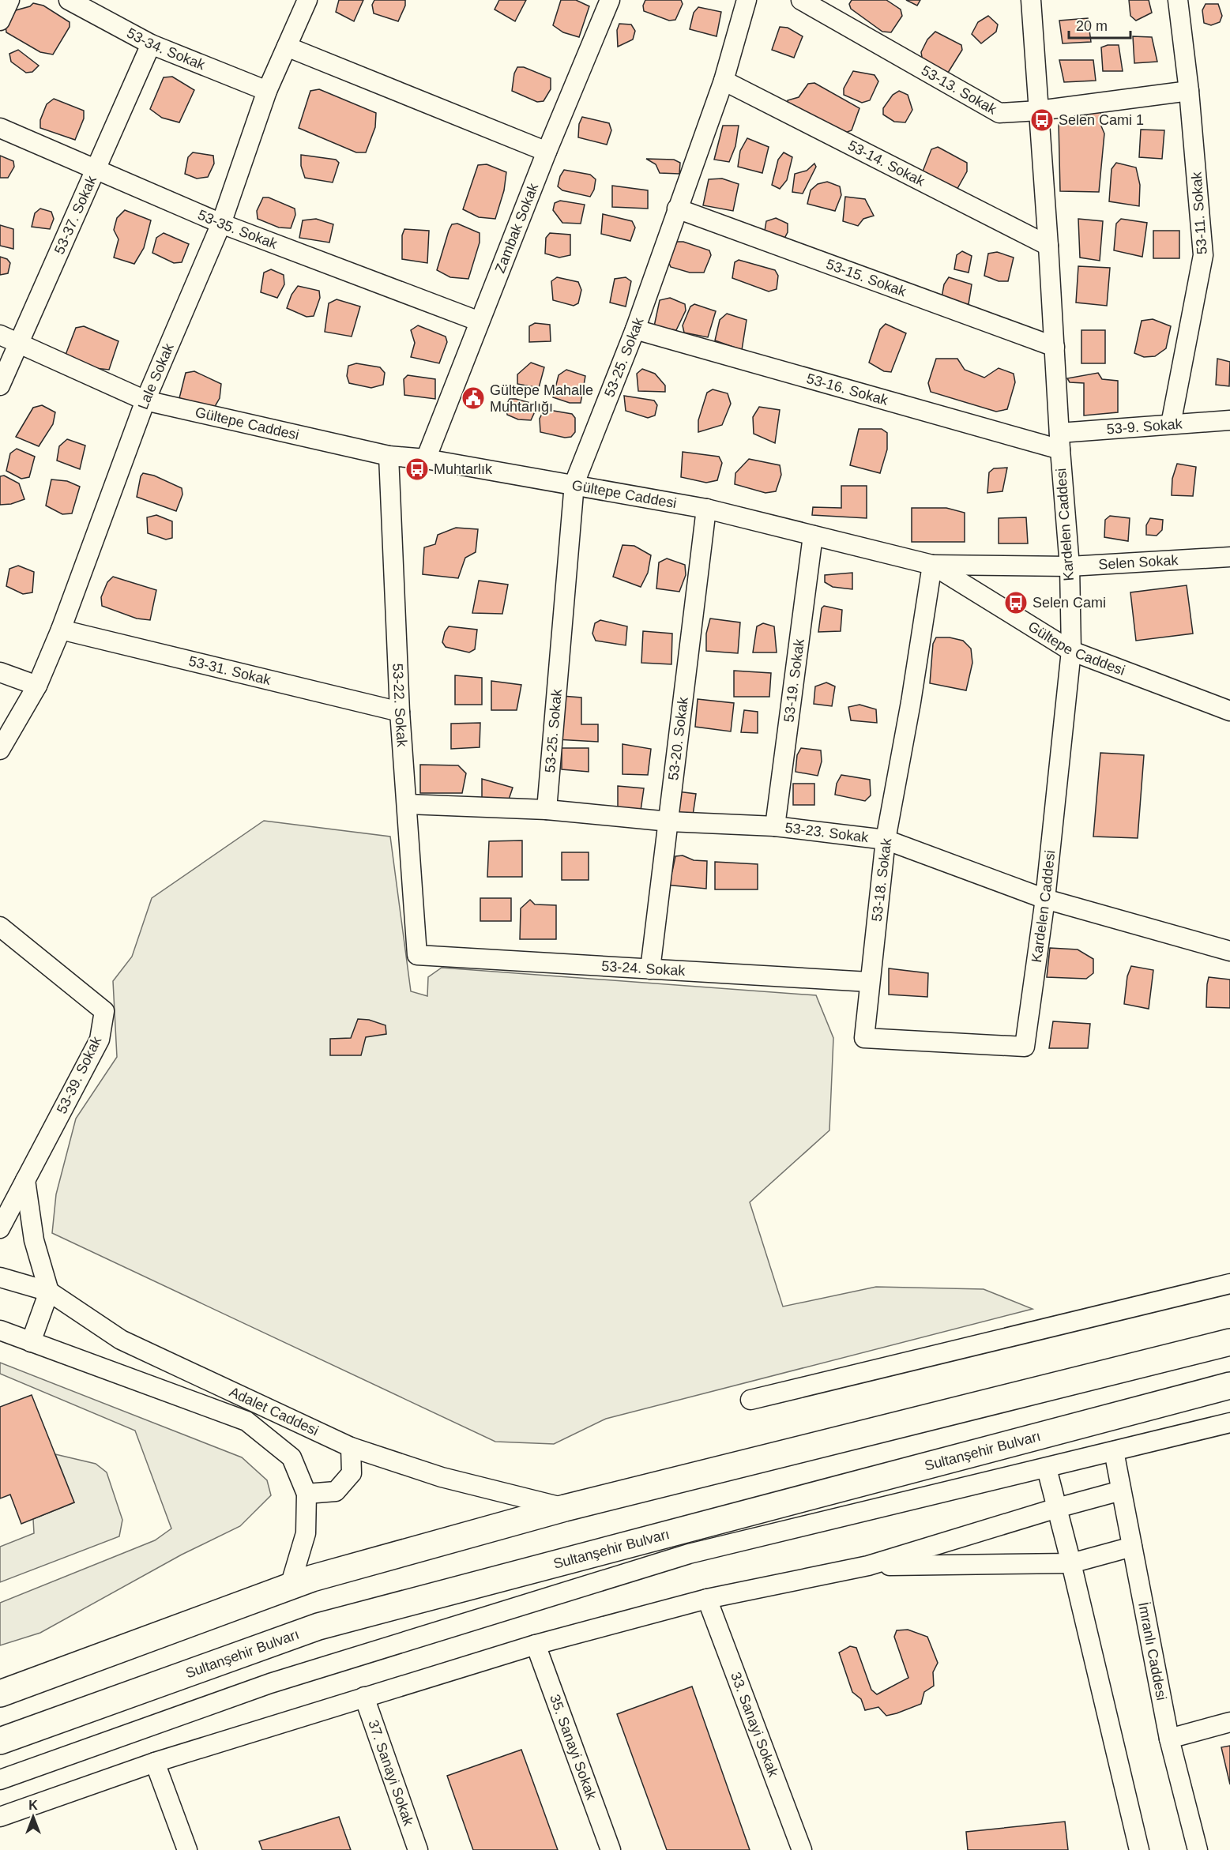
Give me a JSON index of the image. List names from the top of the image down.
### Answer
{
  "streets": {
    "highway": ["Sultanşehir Bulvarı"],
    "street": [
      "53-34. Sokak",
      "53-13. Sokak",
      "53-14. Sokak",
      "53-11. Sokak",
      "53-37. Sokak",
      "53-35. Sokak",
      "Zambak Sokak",
      "53-15. Sokak",
      "53-25. Sokak",
      "Lale Sokak",
      "53-16. Sokak",
      "Gültepe Caddesi",
      "53-9. Sokak",
      "Kardelen Caddesi",
      "Selen Sokak",
      "53-31. Sokak",
      "53-19. Sokak",
      "53-22. Sokak",
      "53-20. Sokak",
      "53-23. Sokak",
      "53-18. Sokak",
      "53-24. Sokak",
      "53-39. Sokak",
      "Adalet Caddesi",
      "İmranlı Caddesi",
      "33. Sanayi Sokak",
      "35. Sanayi Sokak",
      "37. Sanayi Sokak"
    ]
  },
  "crossings": [
    ["53-34. Sokak", "53-37. Sokak"],
    ["53-34. Sokak", "Lale Sokak"],
    ["53-13. Sokak", "53-11. Sokak"],
    ["53-13. Sokak", "Kardelen Caddesi"],
    ["53-14. Sokak", "53-25. Sokak"],
    ["53-14. Sokak", "Kardelen Caddesi"],
    ["53-11. Sokak", "53-9. Sokak"],
    ["53-37. Sokak", "53-35. Sokak"],
    ["53-37. Sokak", "Gültepe Caddesi"],
    ["53-35. Sokak", "Zambak Sokak"],
    ["53-35. Sokak", "Lale Sokak"],
    ["Zambak Sokak", "Gültepe Caddesi"],
    ["53-15. Sokak", "53-25. Sokak"],
    ["53-15. Sokak", "Kardelen Caddesi"],
    ["53-25. Sokak", "53-16. Sokak"],
    ["53-25. Sokak", "Gültepe Caddesi"],
    ["53-25. Sokak", "53-23. Sokak"],
    ["Lale Sokak", "Gültepe Caddesi"],
    ["Lale Sokak", "53-31. Sokak"],
    ["53-16. Sokak", "53-9. Sokak"],
    ["53-16. Sokak", "Kardelen Caddesi"],
    ["Gültepe Caddesi", "Kardelen Caddesi"],
    ["Gültepe Caddesi", "Selen Sokak"],
    ["Gültepe Caddesi", "53-19. Sokak"],
    ["Gültepe Caddesi", "53-22. Sokak"],
    ["Gültepe Caddesi", "53-20. Sokak"],
    ["Gültepe Caddesi", "53-18. Sokak"],
    ["53-9. Sokak", "Kardelen Caddesi"],
    ["Kardelen Caddesi", "Selen Sokak"],
    ["Kardelen Caddesi", "53-23. Sokak"],
    ["Kardelen Caddesi", "53-18. Sokak"],
    ["Selen Sokak", "53-18. Sokak"],
    ["53-31. Sokak", "53-22. Sokak"],
    ["53-19. Sokak", "53-23. Sokak"],
    ["53-22. Sokak", "53-23. Sokak"],
    ["53-22. Sokak", "53-24. Sokak"],
    ["53-20. Sokak", "53-23. Sokak"],
    ["53-20. Sokak", "53-24. Sokak"],
    ["53-23. Sokak", "53-18. Sokak"],
    ["53-18. Sokak", "53-24. Sokak"]
  ],
  "places": {
    "bus stop": ["Selen Cami 1", "Muhtarlık", "Selen Cami"],
    "public building": ["Gültepe Mahalle Muhtarlığı"]
  },
  "scale_bar": "20 m",
  "north": "top"
}
